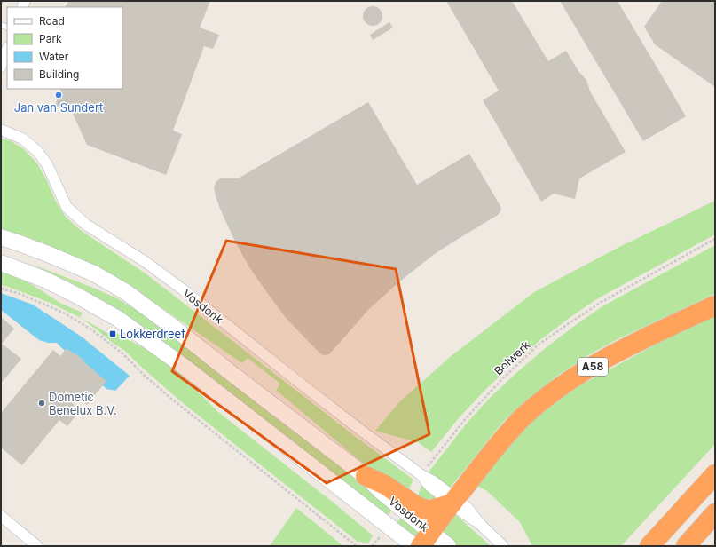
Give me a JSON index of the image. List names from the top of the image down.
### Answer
{
  "streets": {
    "highway": ["A58"],
    "main road": ["Vosdonk"],
    "path": ["Bolwerk"]
  },
  "crossings": [
    ["Vosdonk", "Bolwerk"],
    ["Vosdonk", "A58"]
  ],
  "places": {
    "other": ["Jan van Sundert", "Dometic Benelux B.V."],
    "transit": ["Lokkerdreef"]
  },
  "legend": [
    "Road",
    "Park",
    "Water",
    "Building"
  ]
}
